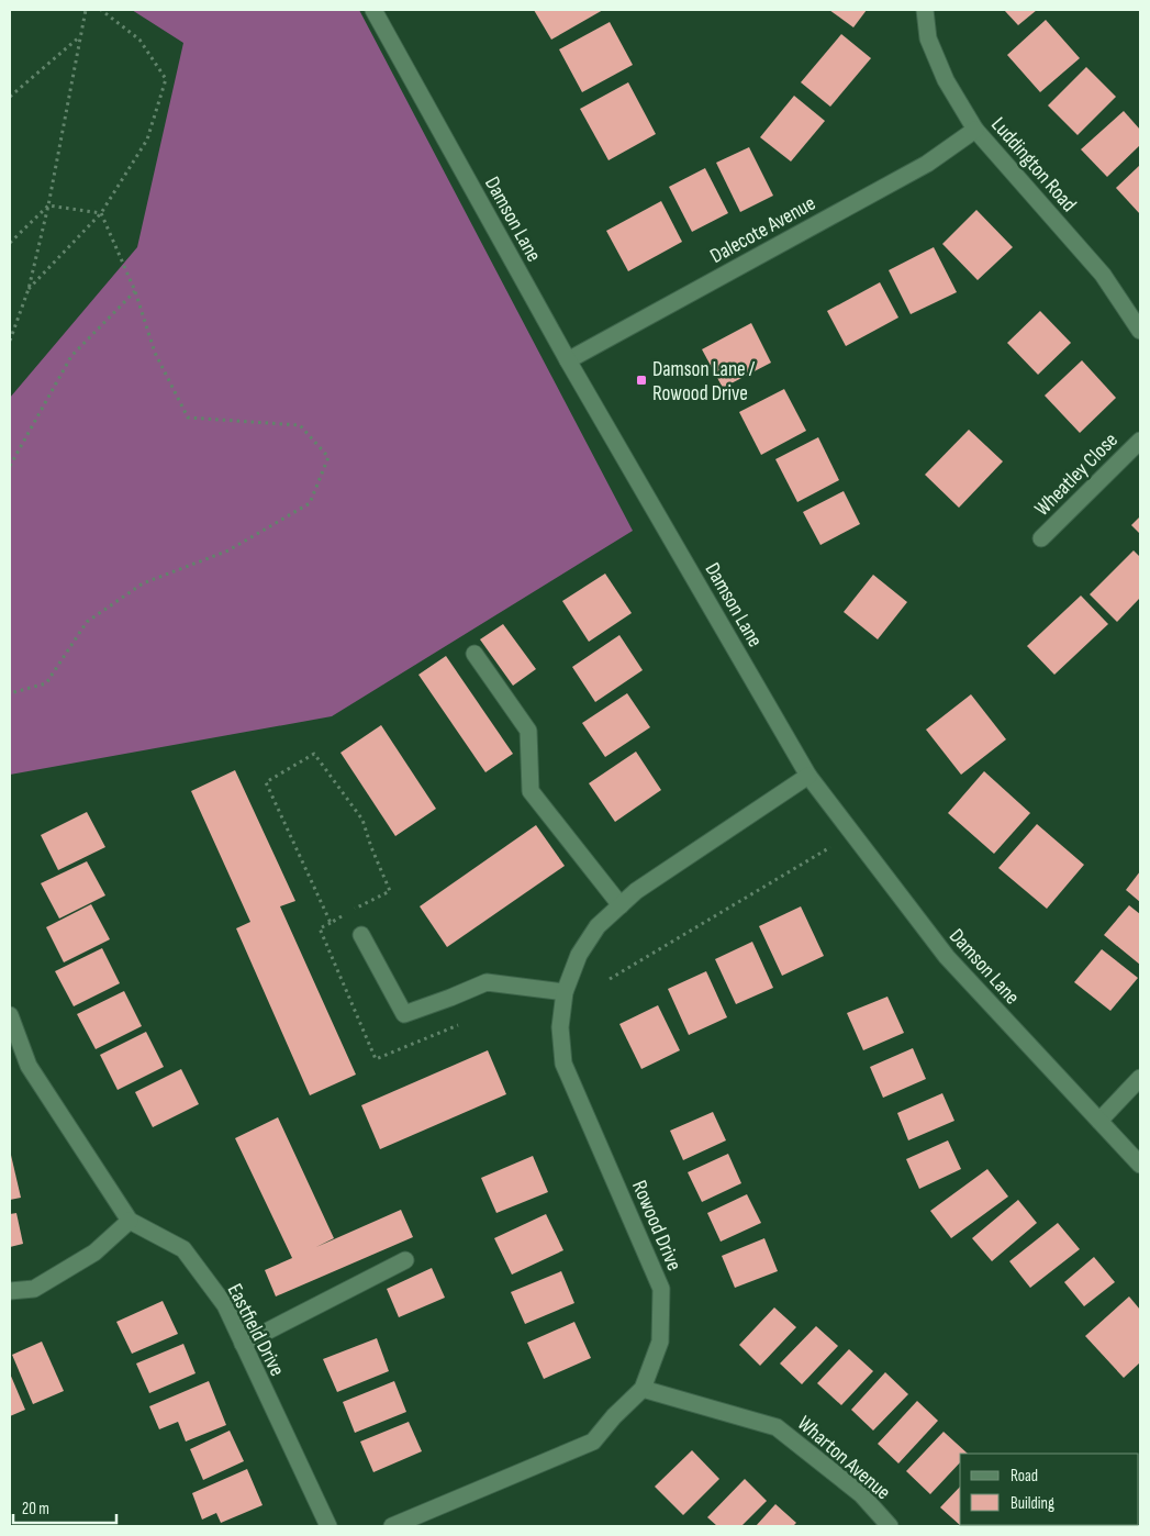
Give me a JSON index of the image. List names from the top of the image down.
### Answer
{
  "streets": {
    "street": [
      "Luddington Road",
      "Damson Lane",
      "Dalecote Avenue",
      "Wheatley Close",
      "Rowood Drive",
      "Eastfield Drive",
      "Wharton Avenue"
    ]
  },
  "crossings": [
    ["Luddington Road", "Dalecote Avenue"],
    ["Damson Lane", "Dalecote Avenue"],
    ["Damson Lane", "Rowood Drive"],
    ["Rowood Drive", "Wharton Avenue"]
  ],
  "places": {
    "transit": ["Damson Lane / Rowood Drive"]
  },
  "legend": ["Road", "Building"],
  "scale_bar": "20 m"
}
